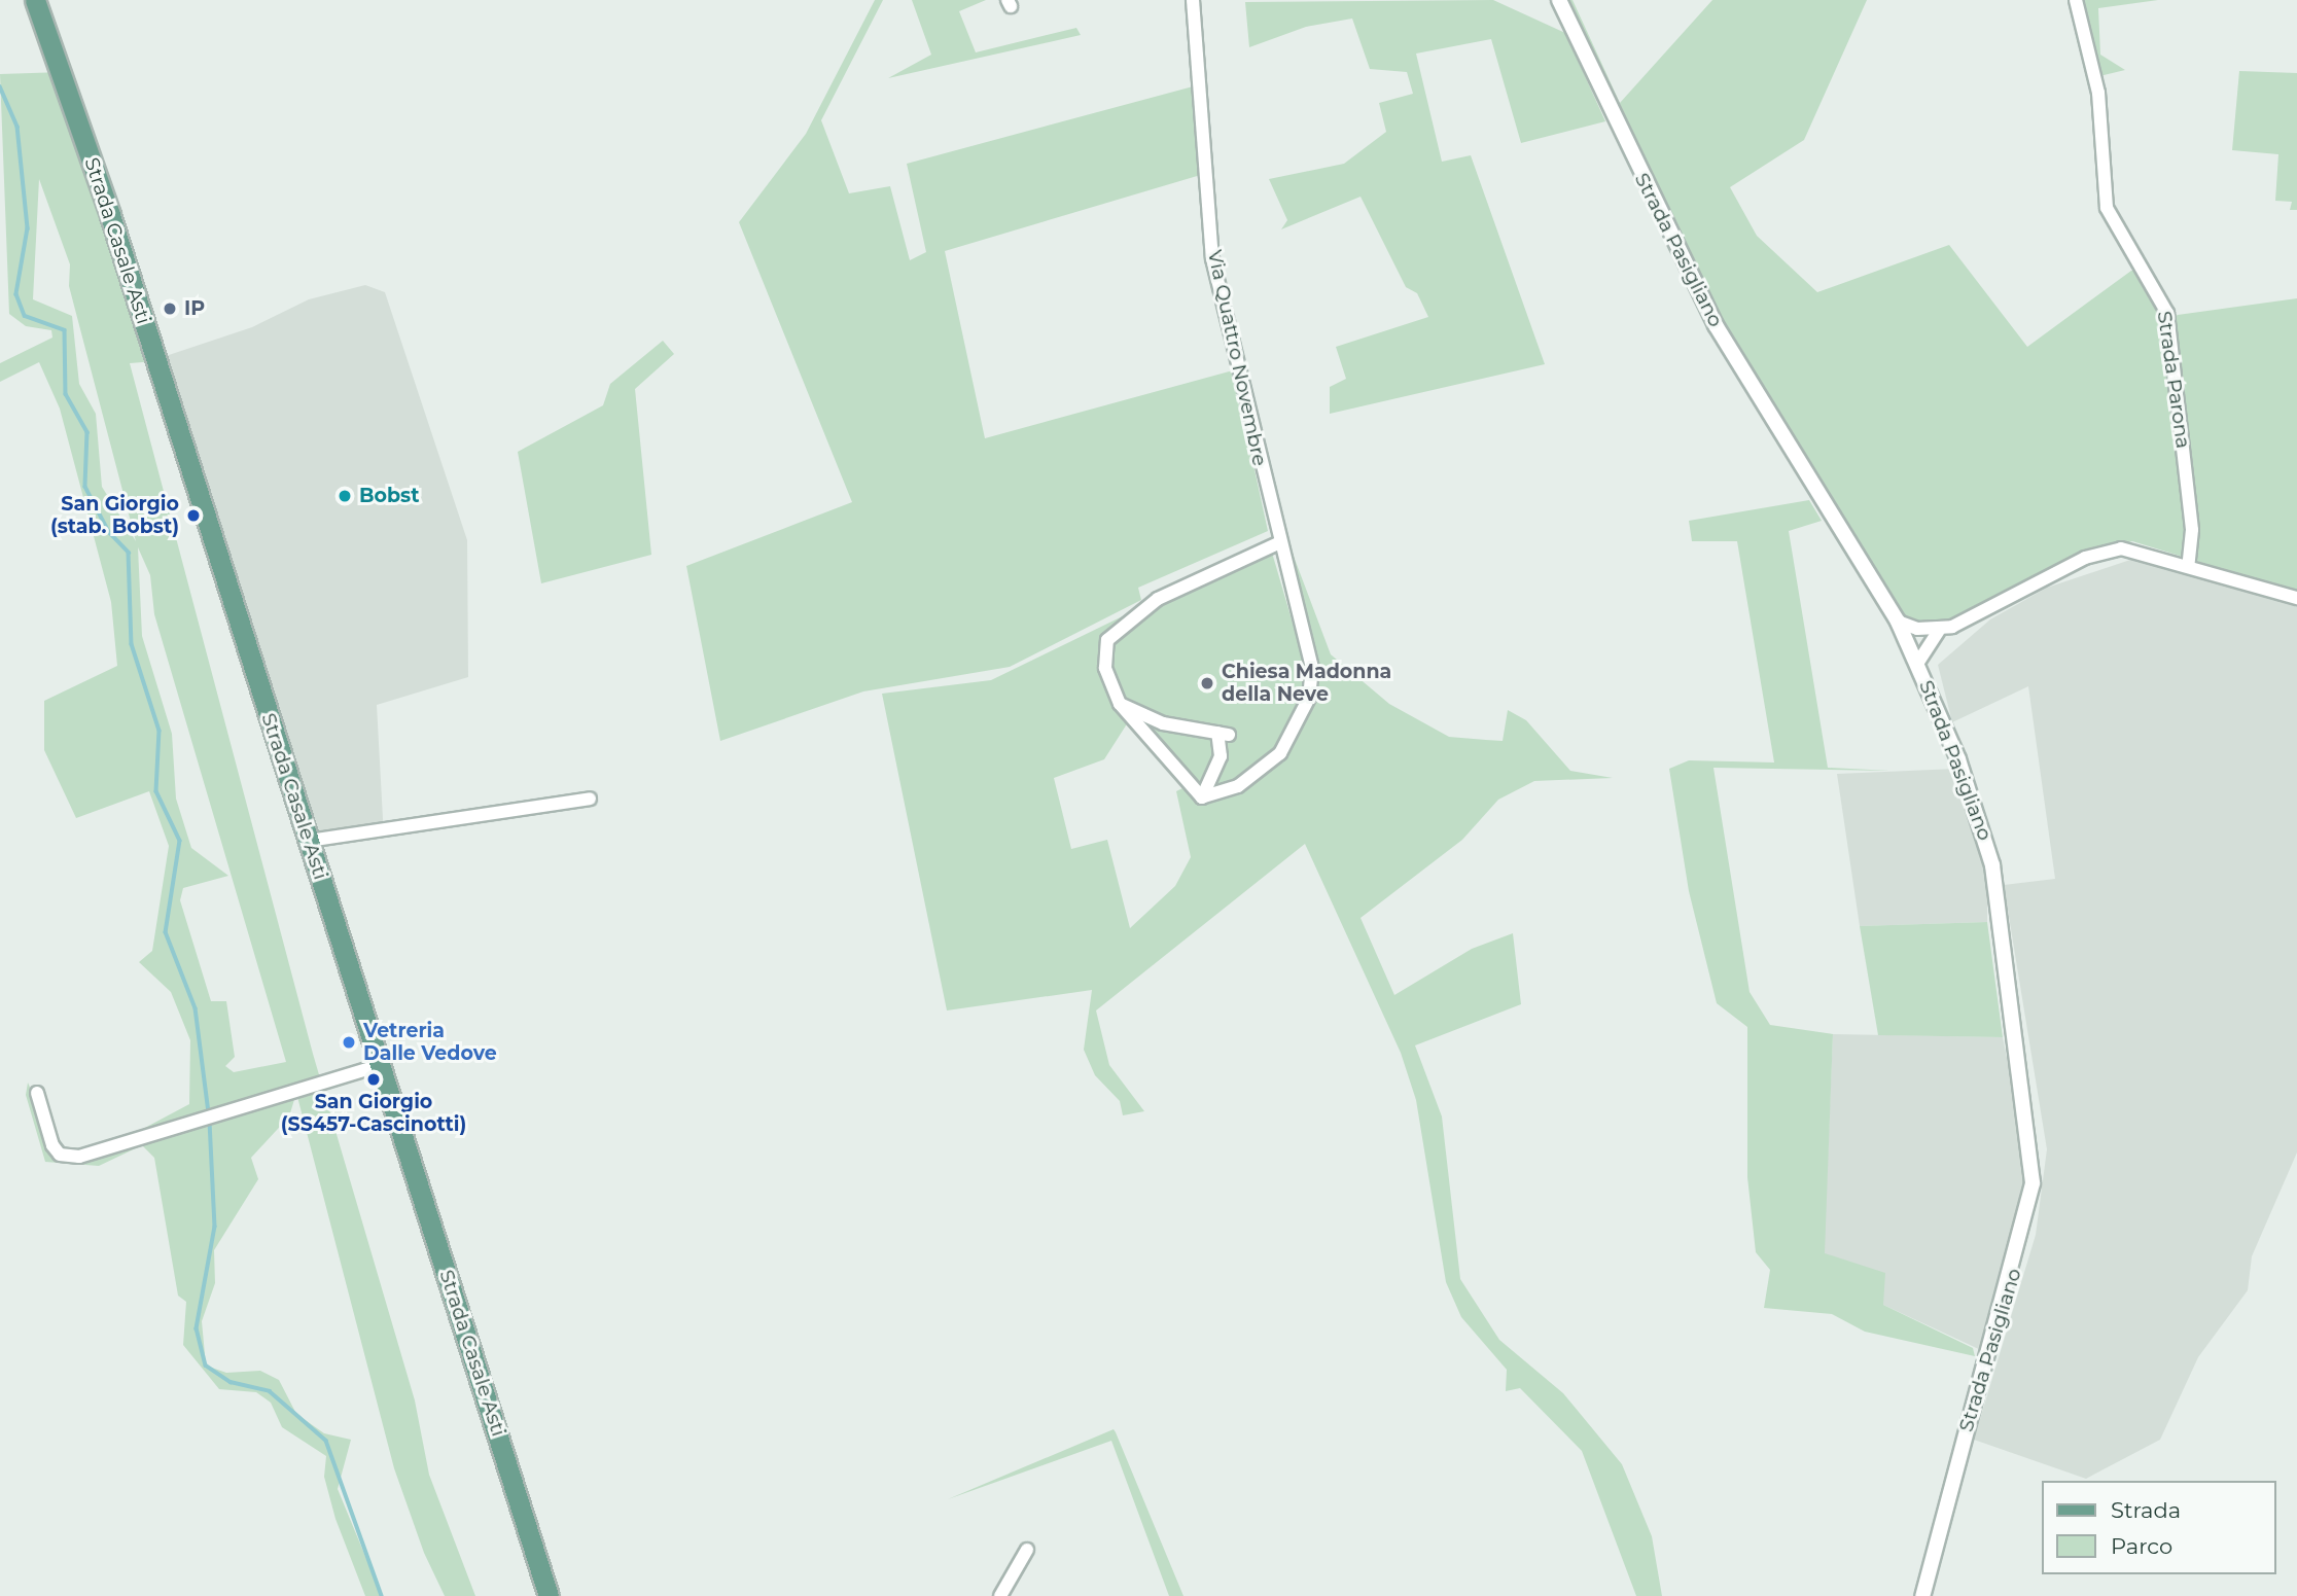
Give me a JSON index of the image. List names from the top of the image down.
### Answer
{
  "streets": {
    "main road": ["Strada Casale Asti"],
    "street": ["Strada Pasigliano", "Via Quattro Novembre", "Strada Parona"]
  },
  "places": [
    "IP",
    "Bobst",
    "San Giorgio (stab. Bobst)",
    "Chiesa Madonna della Neve",
    "Vetreria Dalle Vedove",
    "San Giorgio (SS457-Cascinotti)"
  ],
  "legend": ["Strada", "Parco"]
}
